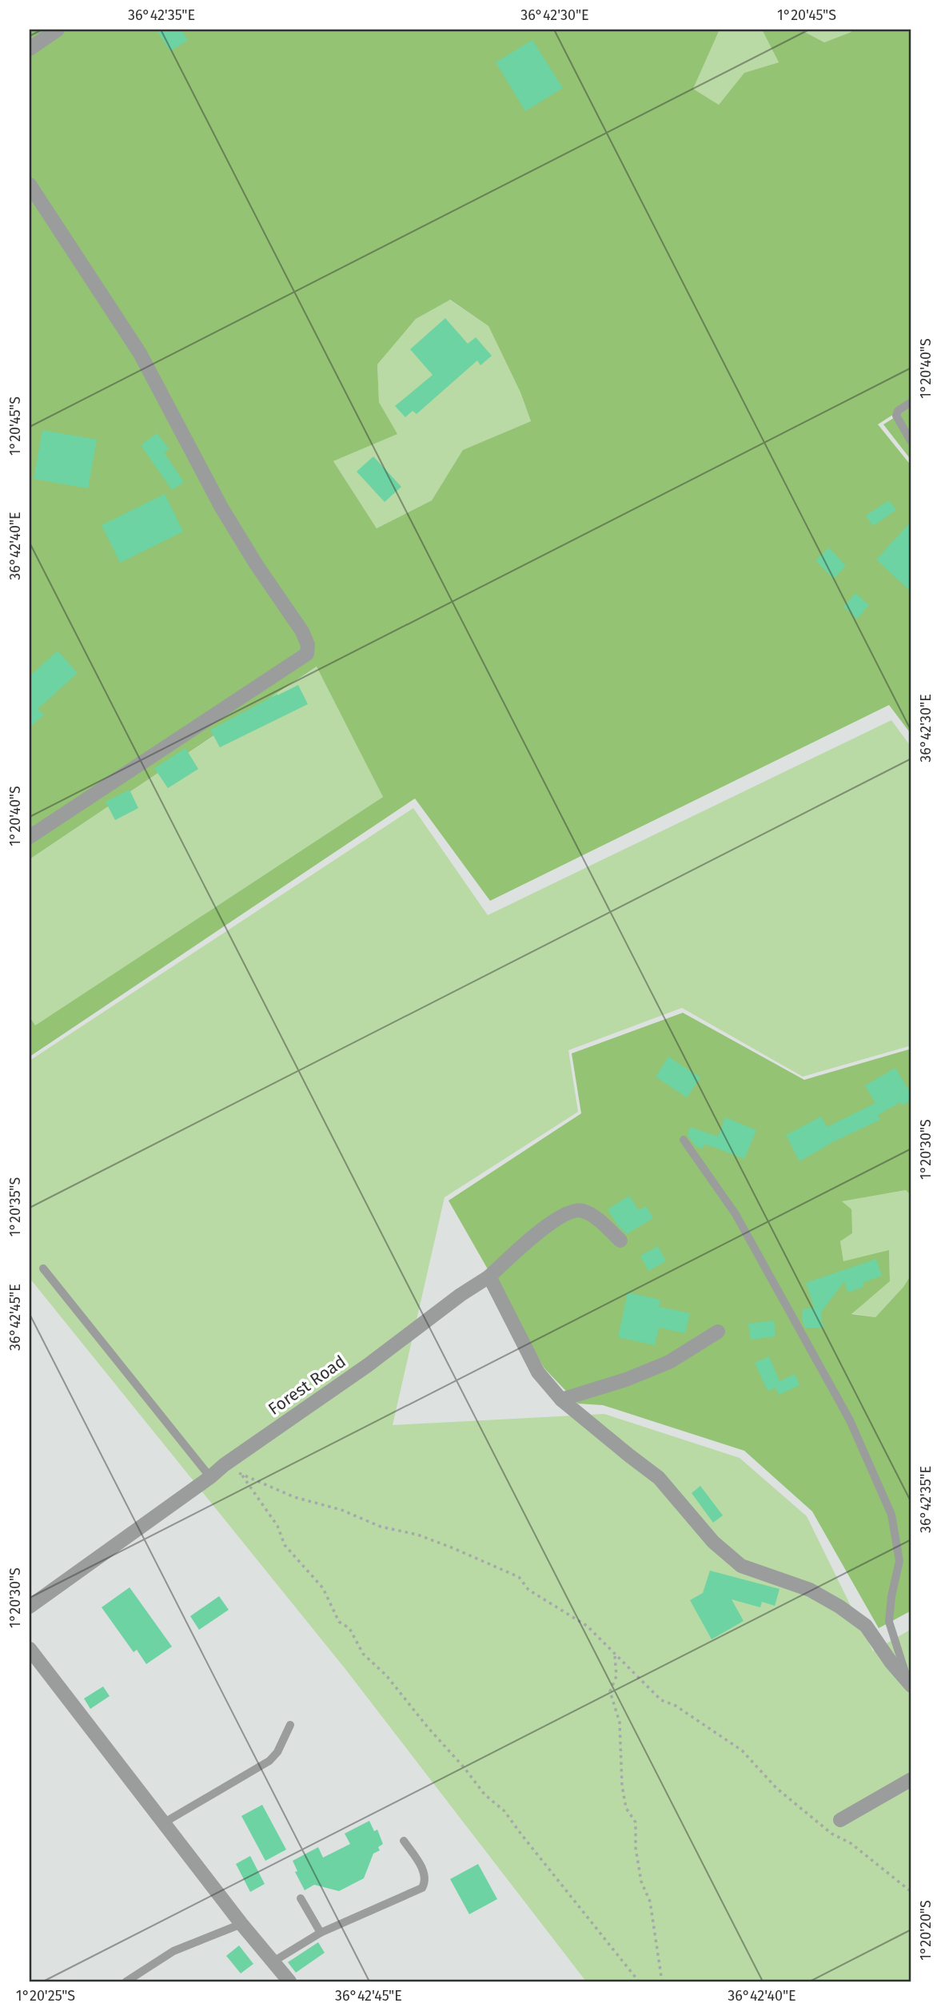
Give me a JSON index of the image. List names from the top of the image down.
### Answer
{
  "streets": {
    "street": ["Forest Road"]
  },
  "coordinates": [
    "36°42'35\"E",
    "36°42'30\"E",
    "1°20'45\"S",
    "1°20'40\"S",
    "36°42'40\"E",
    "1°20'30\"S",
    "1°20'35\"S",
    "36°42'45\"E",
    "1°20'20\"S",
    "1°20'25\"S"
  ]
}
